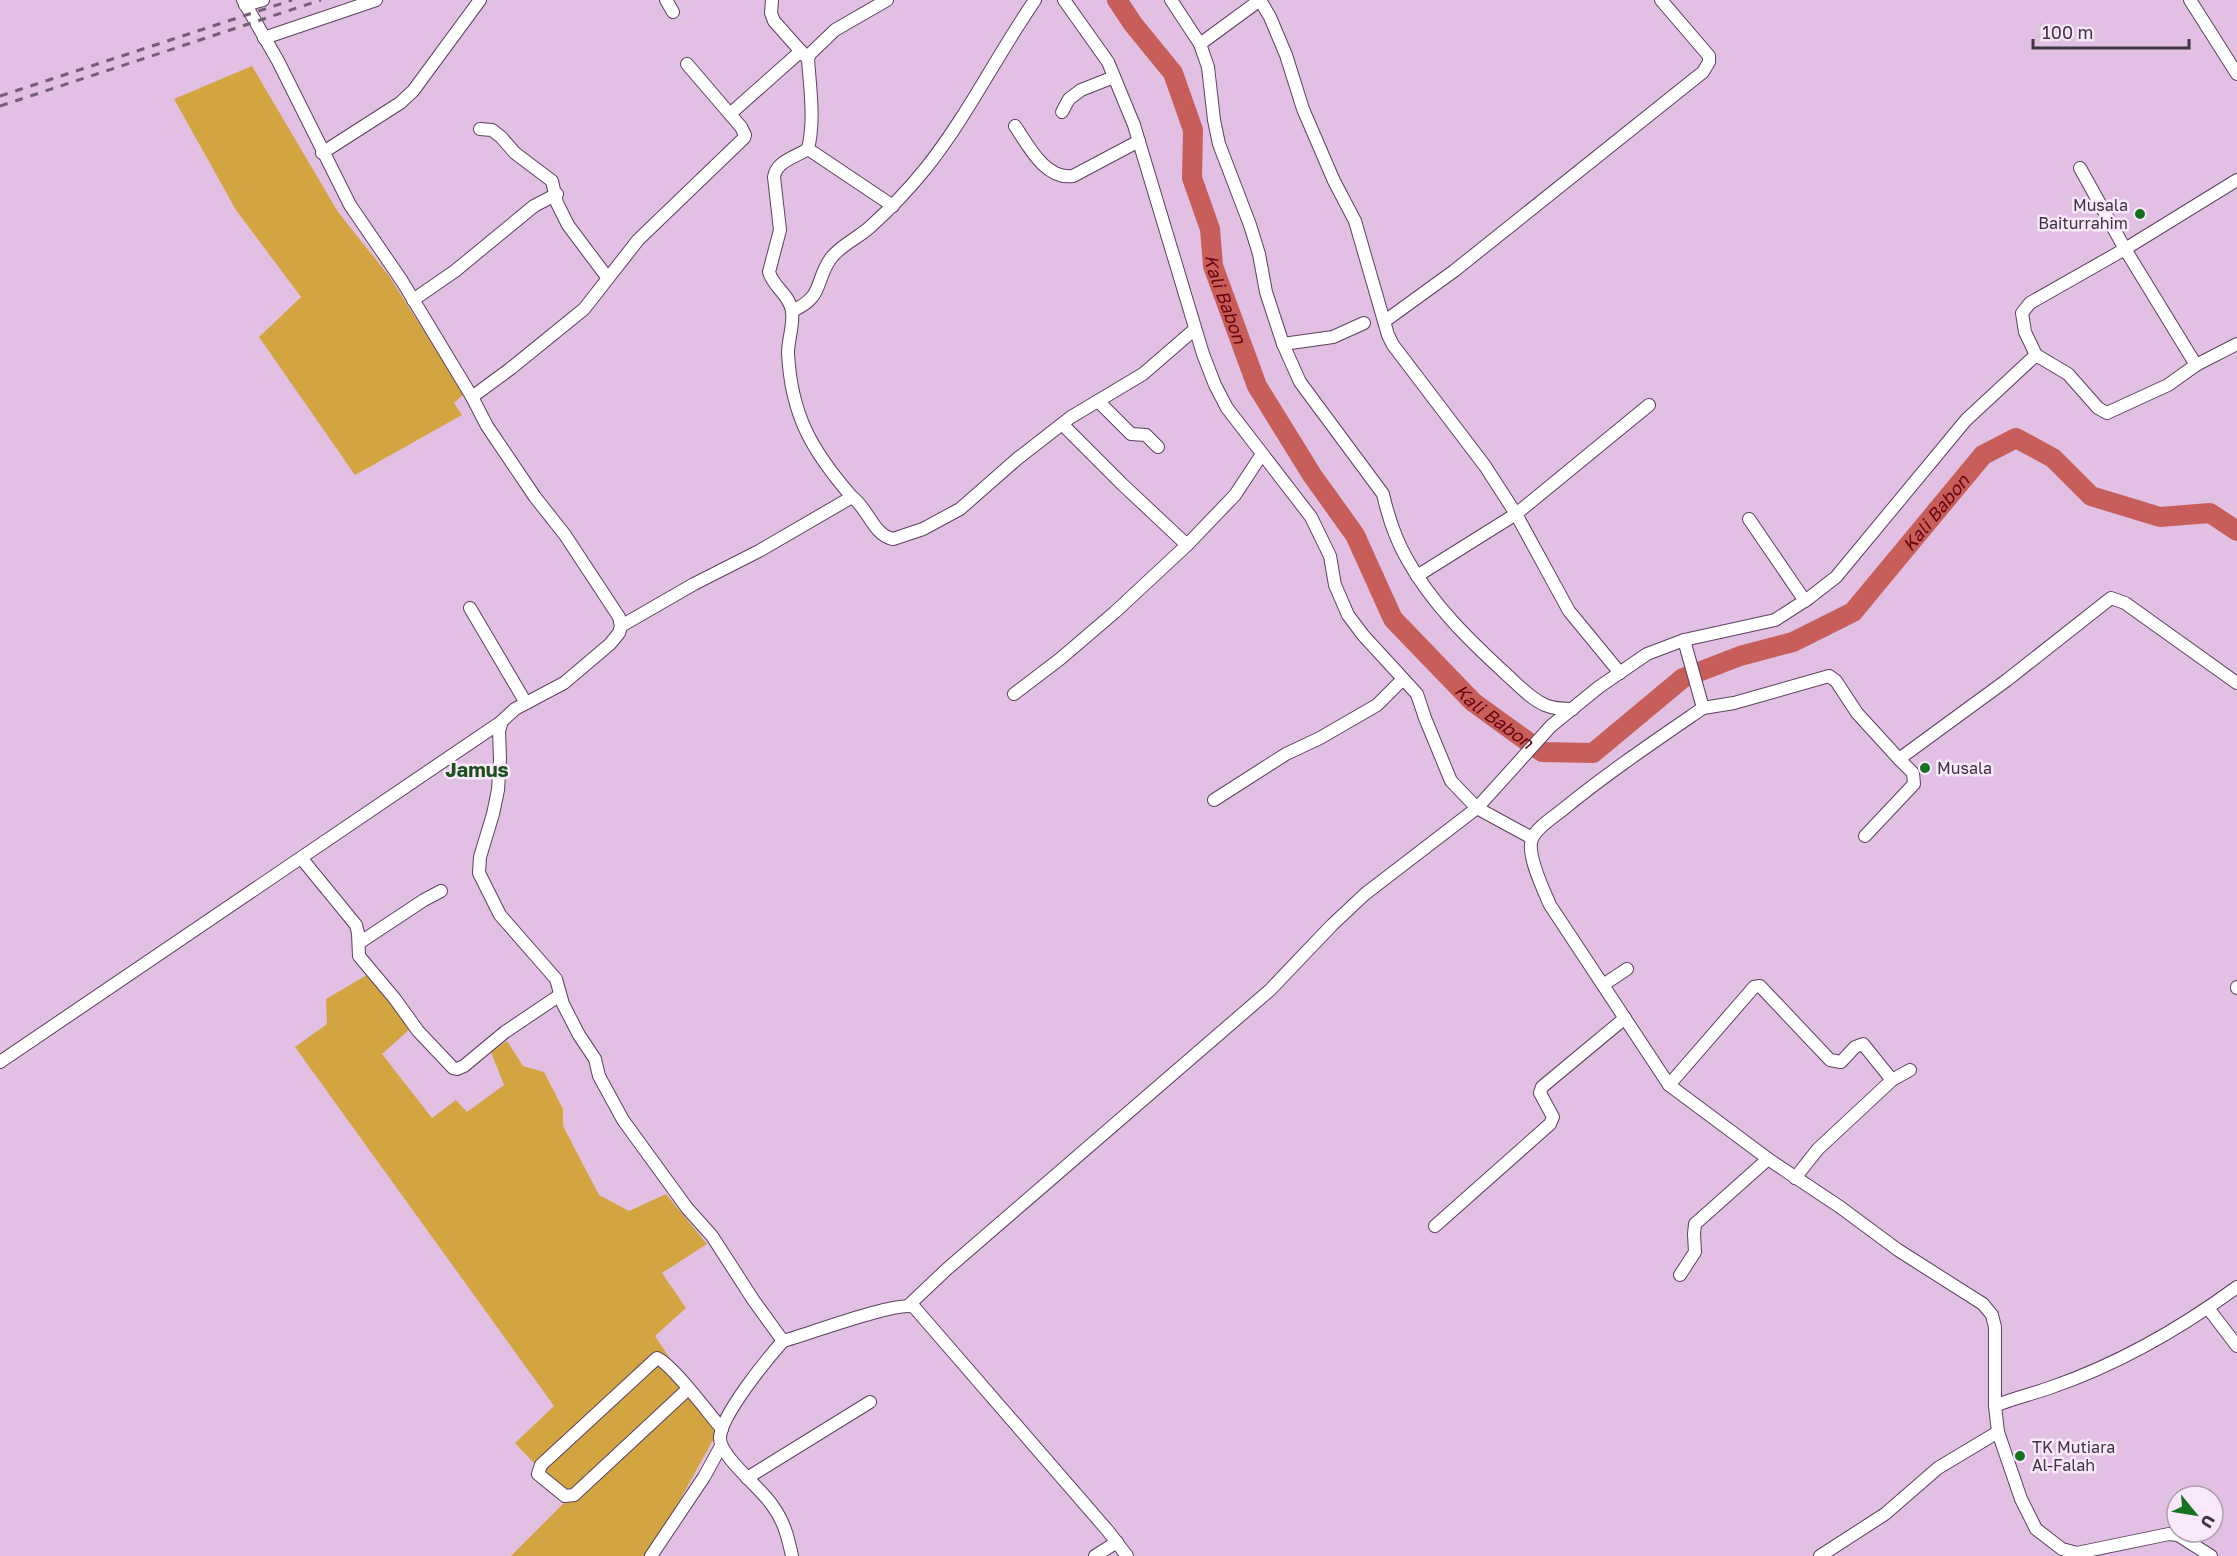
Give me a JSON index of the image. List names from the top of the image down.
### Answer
{
  "districts": ["Jamus"],
  "water": ["Kali Babon"],
  "places": ["Musala Baiturrahim", "Musala", "TK Mutiara Al-Falah"],
  "scale_bar": "100 m",
  "north": "bottom right"
}
